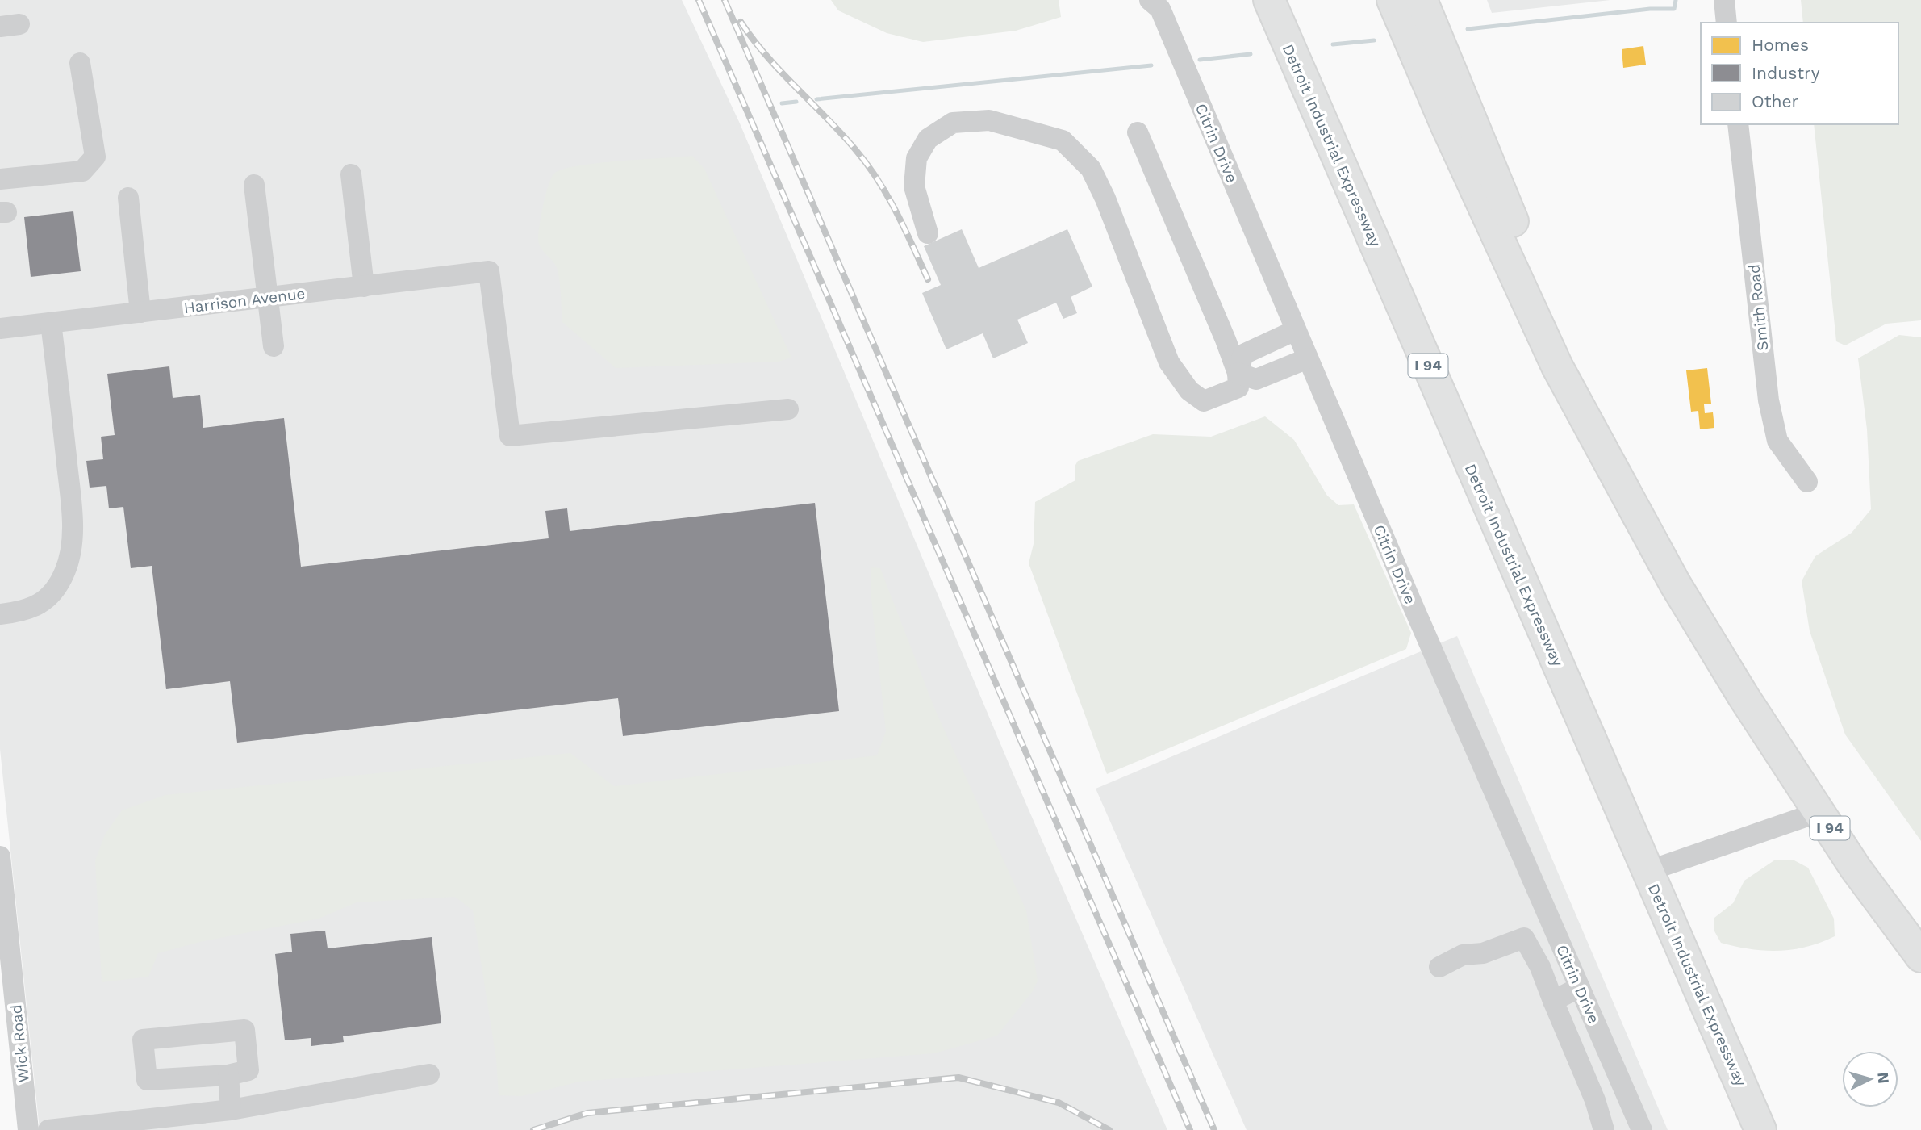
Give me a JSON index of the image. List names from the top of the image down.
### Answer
{
  "streets": {
    "highway": ["Detroit Industrial Expressway", "I 94"],
    "street": [
      "Citrin Drive",
      "Harrison Avenue",
      "Smith Road",
      "Wick Road"
    ]
  },
  "legend": ["Homes", "Industry", "Other"],
  "north": "right"
}
